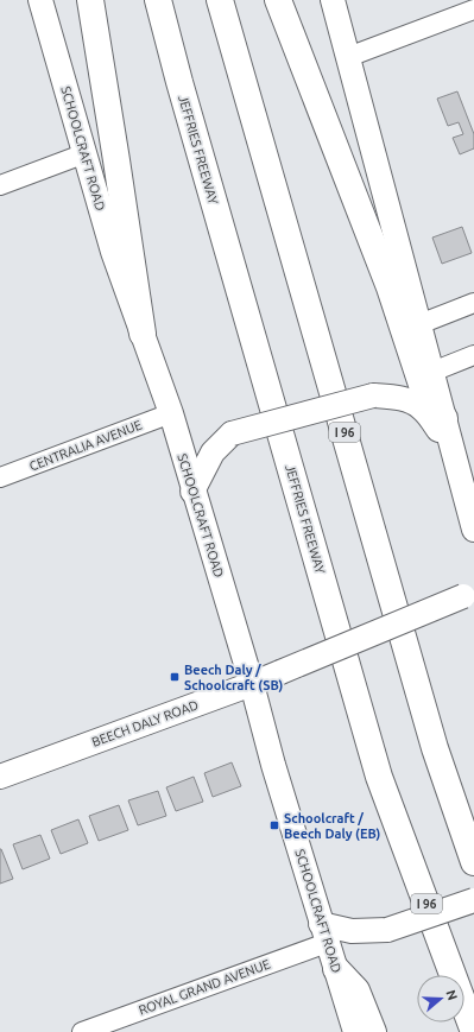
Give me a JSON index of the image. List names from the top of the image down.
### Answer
{
  "streets": {
    "highway": ["JEFFRIES FREEWAY", "I 96"],
    "main road": ["SCHOOLCRAFT ROAD", "BEECH DALY ROAD"],
    "street": ["CENTRALIA AVENUE", "ROYAL GRAND AVENUE"]
  },
  "crossings": [
    ["SCHOOLCRAFT ROAD", "CENTRALIA AVENUE"],
    ["SCHOOLCRAFT ROAD", "BEECH DALY ROAD"],
    ["SCHOOLCRAFT ROAD", "ROYAL GRAND AVENUE"]
  ],
  "places": {
    "transit": ["Beech Daly / Schoolcraft (SB)", "Schoolcraft / Beech Daly (EB)"]
  },
  "north": "right"
}
